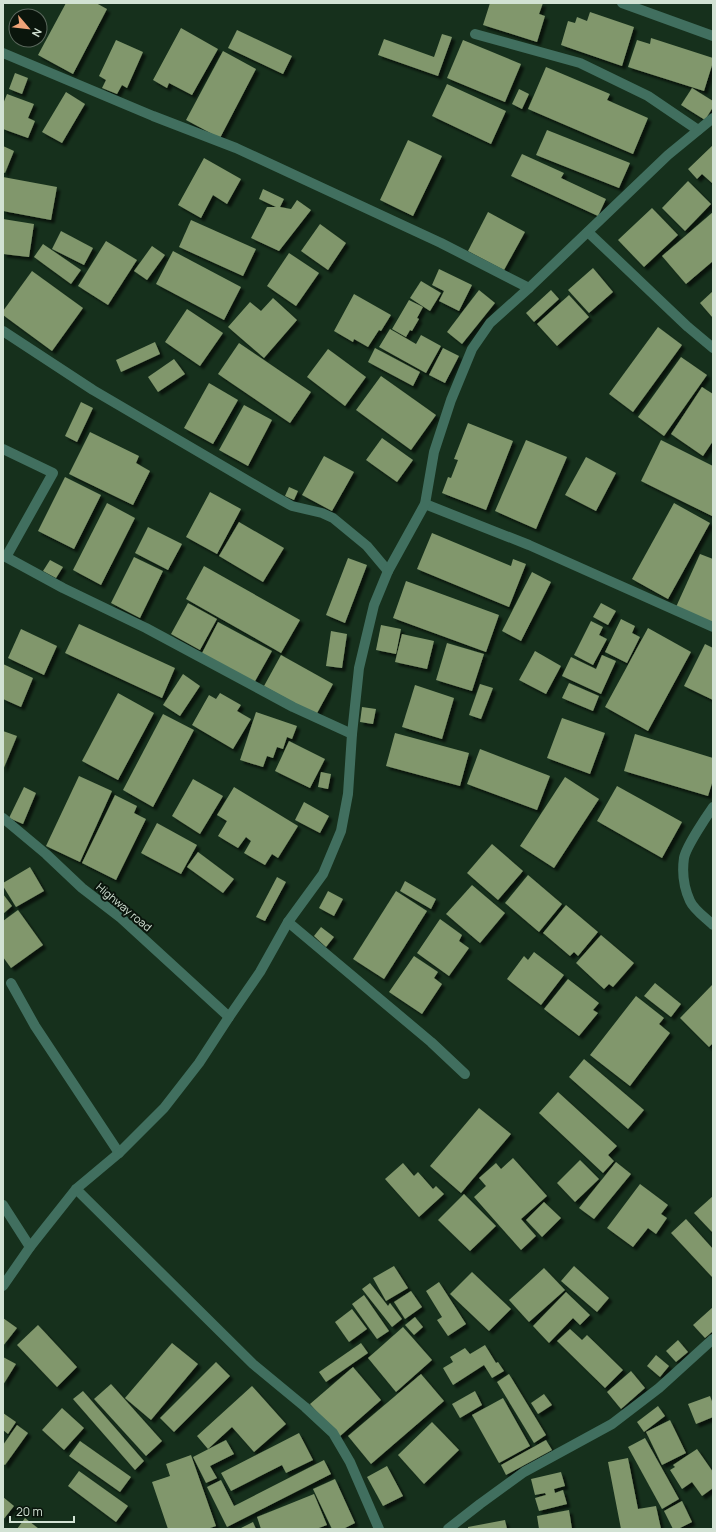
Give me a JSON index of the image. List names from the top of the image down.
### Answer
{
  "streets": {
    "street": ["Highway road"]
  },
  "scale_bar": "20 m",
  "north": "bottom right"
}
